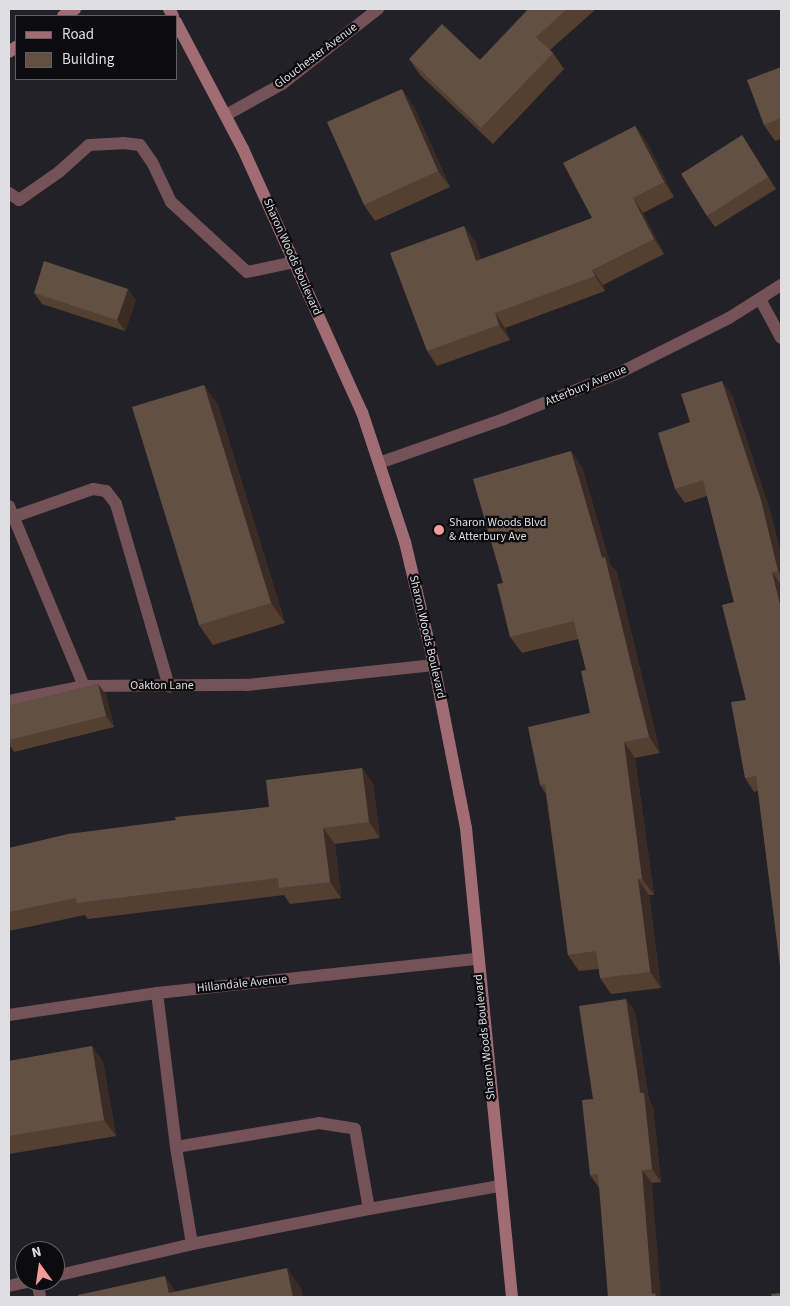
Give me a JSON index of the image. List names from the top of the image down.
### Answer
{
  "streets": {
    "street": [
      "Glouchester Avenue",
      "Sharon Woods Boulevard",
      "Atterbury Avenue",
      "Oakton Lane",
      "Hillandale Avenue"
    ]
  },
  "crossings": [
    ["Glouchester Avenue", "Sharon Woods Boulevard"],
    ["Sharon Woods Boulevard", "Atterbury Avenue"],
    ["Sharon Woods Boulevard", "Oakton Lane"],
    ["Sharon Woods Boulevard", "Hillandale Avenue"]
  ],
  "places": ["Sharon Woods Blvd & Atterbury Ave"],
  "legend": ["Road", "Building"],
  "north": "top"
}
